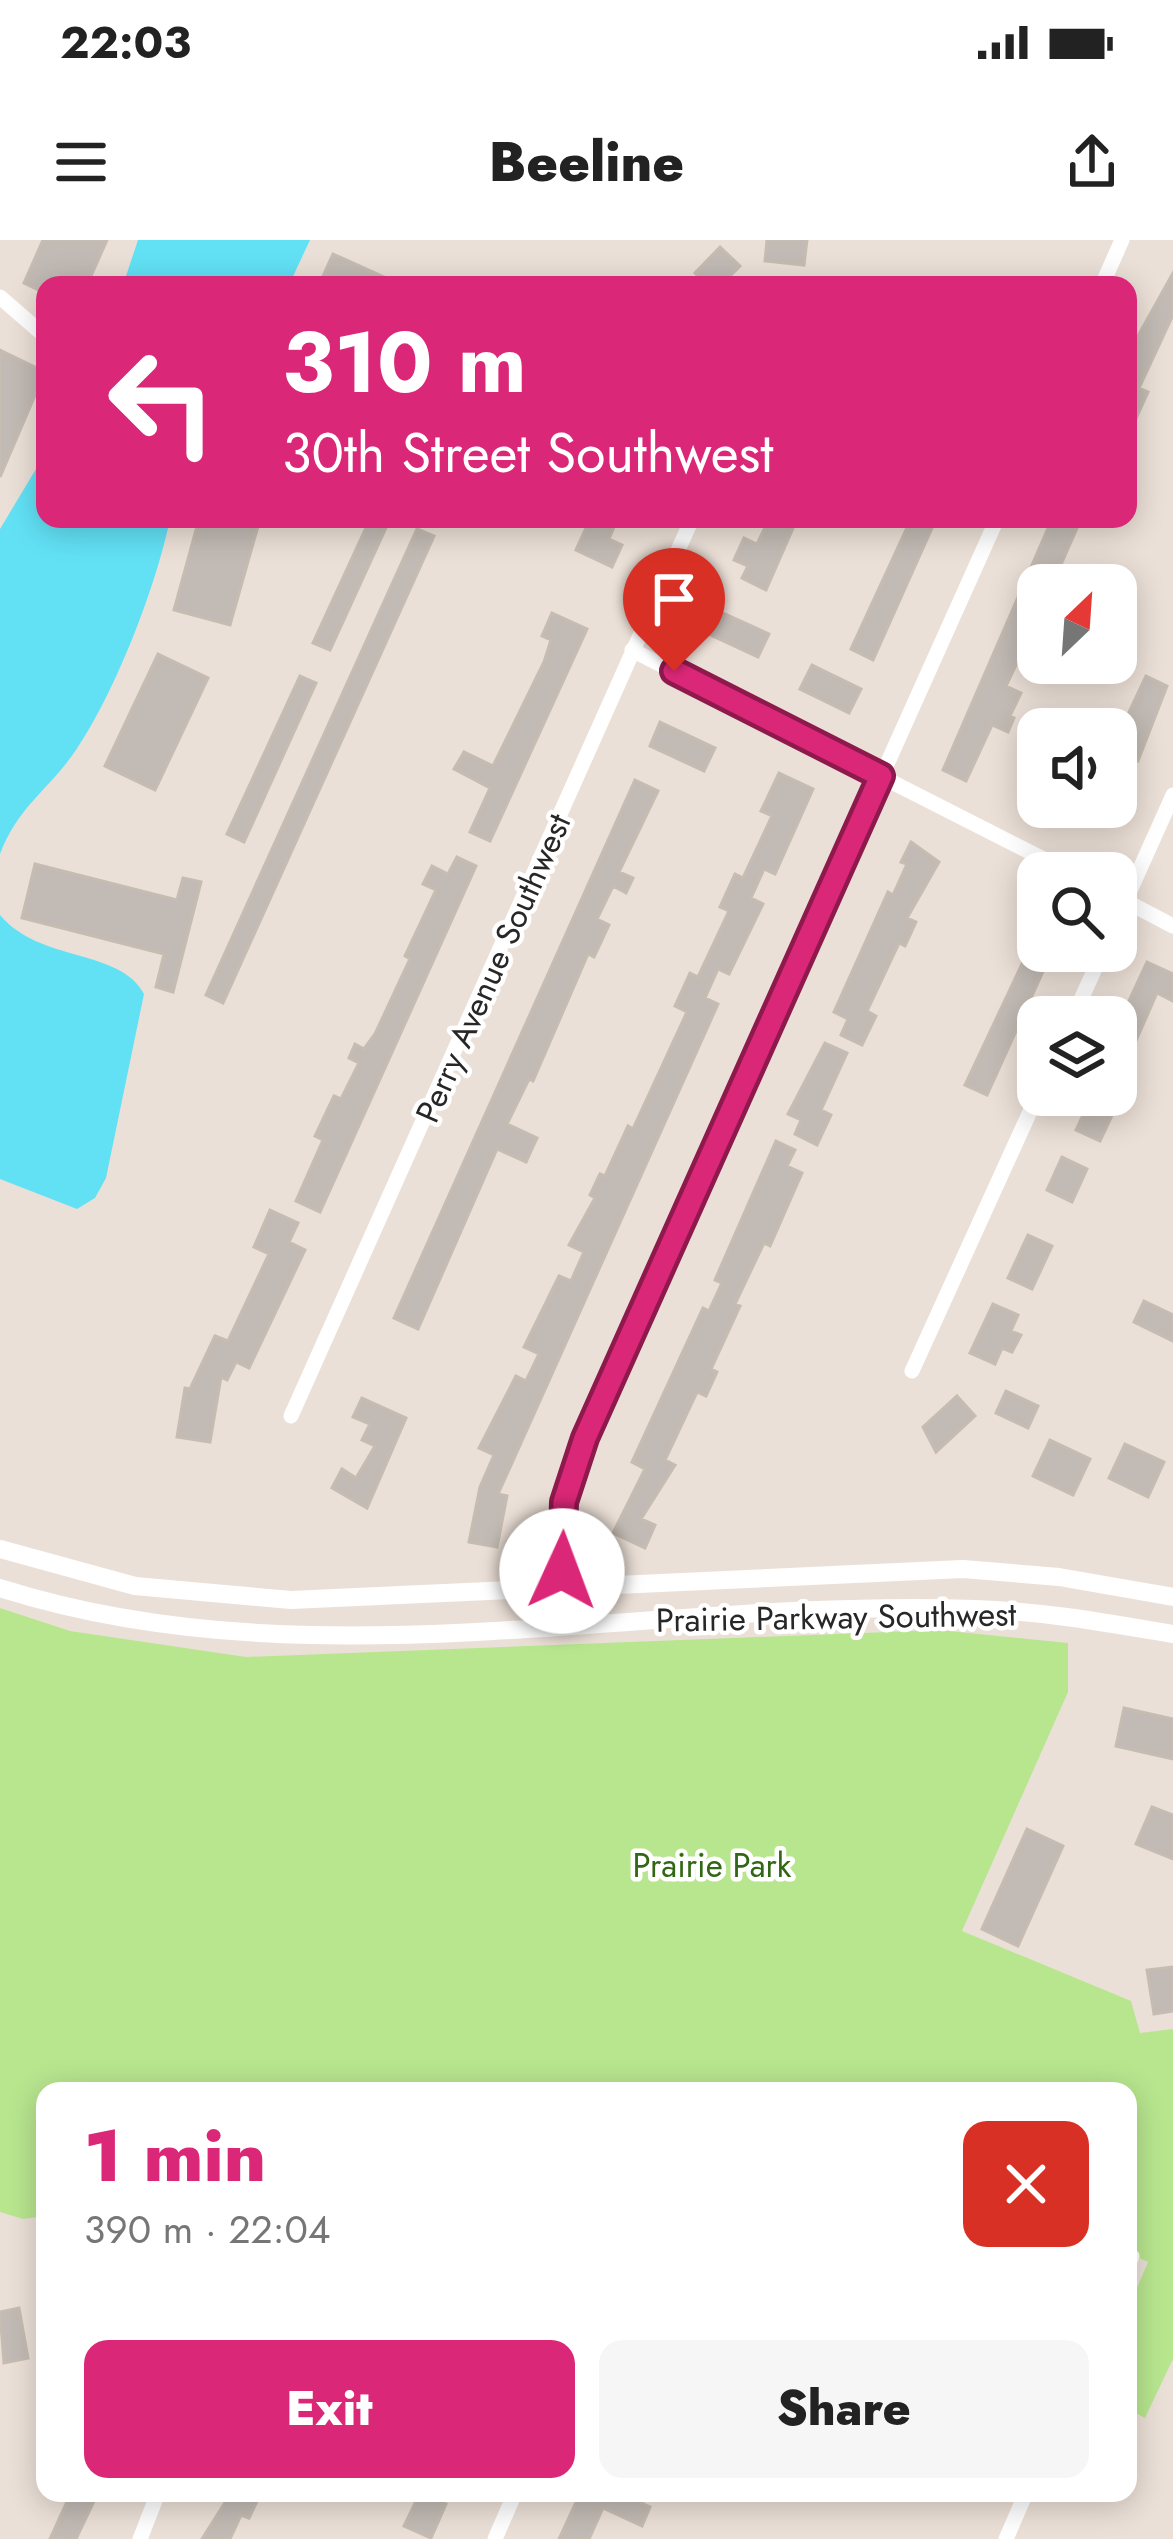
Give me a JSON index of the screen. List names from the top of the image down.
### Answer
{
  "streets": {
    "street": ["Perry Avenue Southwest", "Prairie Parkway Southwest"]
  },
  "parks": ["Prairie Park"],
  "north": "top right",
  "page": {
    "status": "22:03",
    "header": "Beeline",
    "turn": ["310 m", "30th Street Southwest"],
    "heading": ["1 min", "390 m · 22:04"],
    "buttons": ["Exit", "Share"]
  }
}
